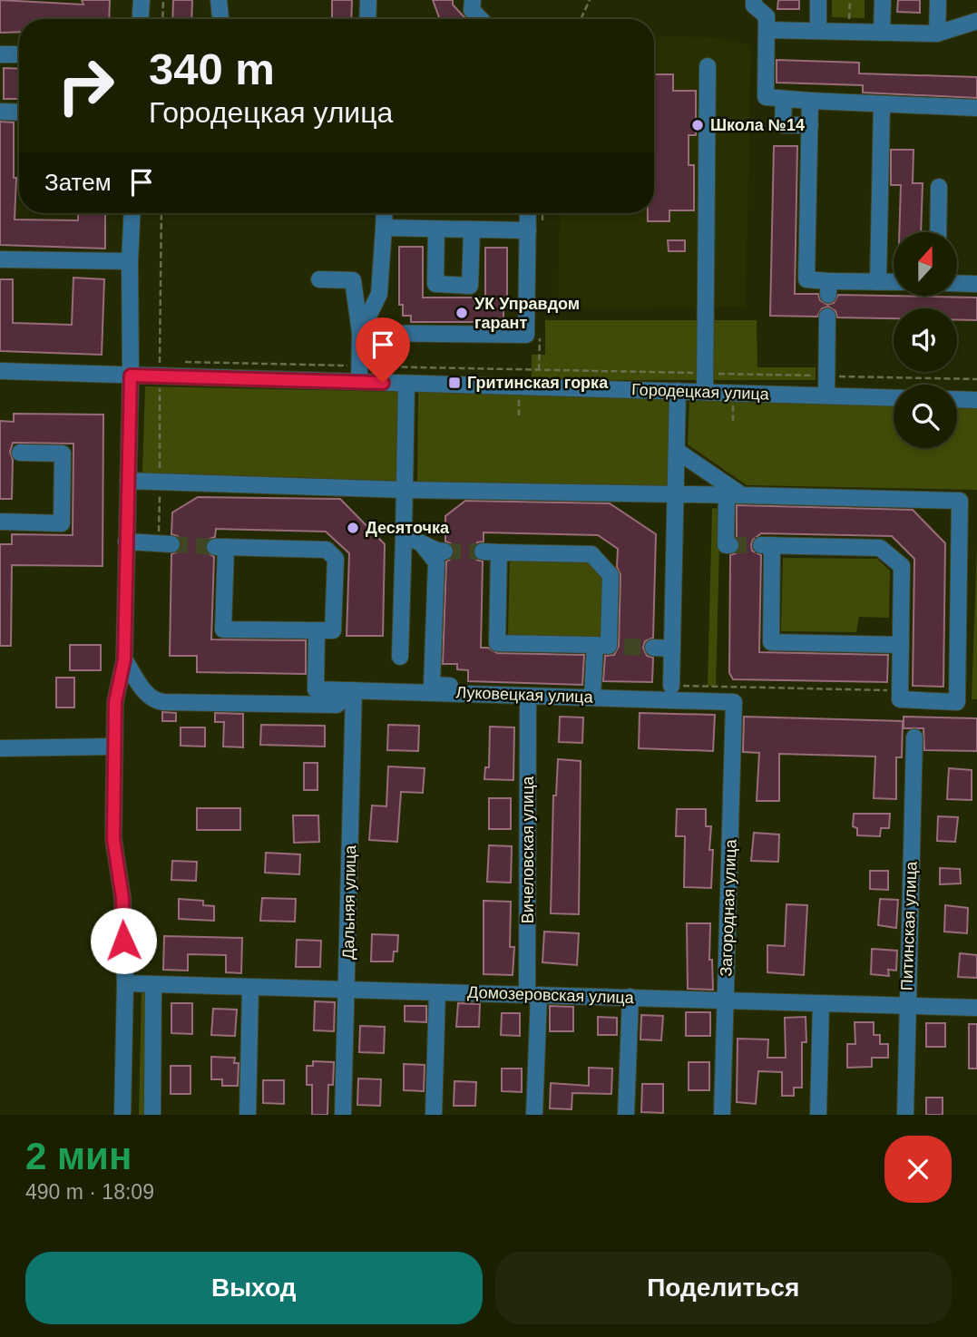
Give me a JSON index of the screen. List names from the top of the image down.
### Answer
{
  "streets": {
    "street": [
      "Городецкая улица",
      "Луковецкая улица",
      "Вичеловская улица",
      "Дальняя улица",
      "Загородная улица",
      "Питинская улица",
      "Домозеровская улица"
    ]
  },
  "crossings": [
    ["Луковецкая улица", "Дальняя улица"],
    ["Луковецкая улица", "Загородная улица"],
    ["Вичеловская улица", "Домозеровская улица"],
    ["Дальняя улица", "Домозеровская улица"],
    ["Загородная улица", "Домозеровская улица"],
    ["Питинская улица", "Домозеровская улица"]
  ],
  "places": {
    "other": ["Школа №14", "УК Управдом гарант", "Десяточка"],
    "transit": ["Гритинская горка"]
  },
  "north": "top",
  "page": {
    "turn": ["340 m", "Городецкая улица"],
    "then": "Затем",
    "heading": ["2 мин", "490 m · 18:09"],
    "buttons": ["Выход", "Поделиться"]
  }
}
